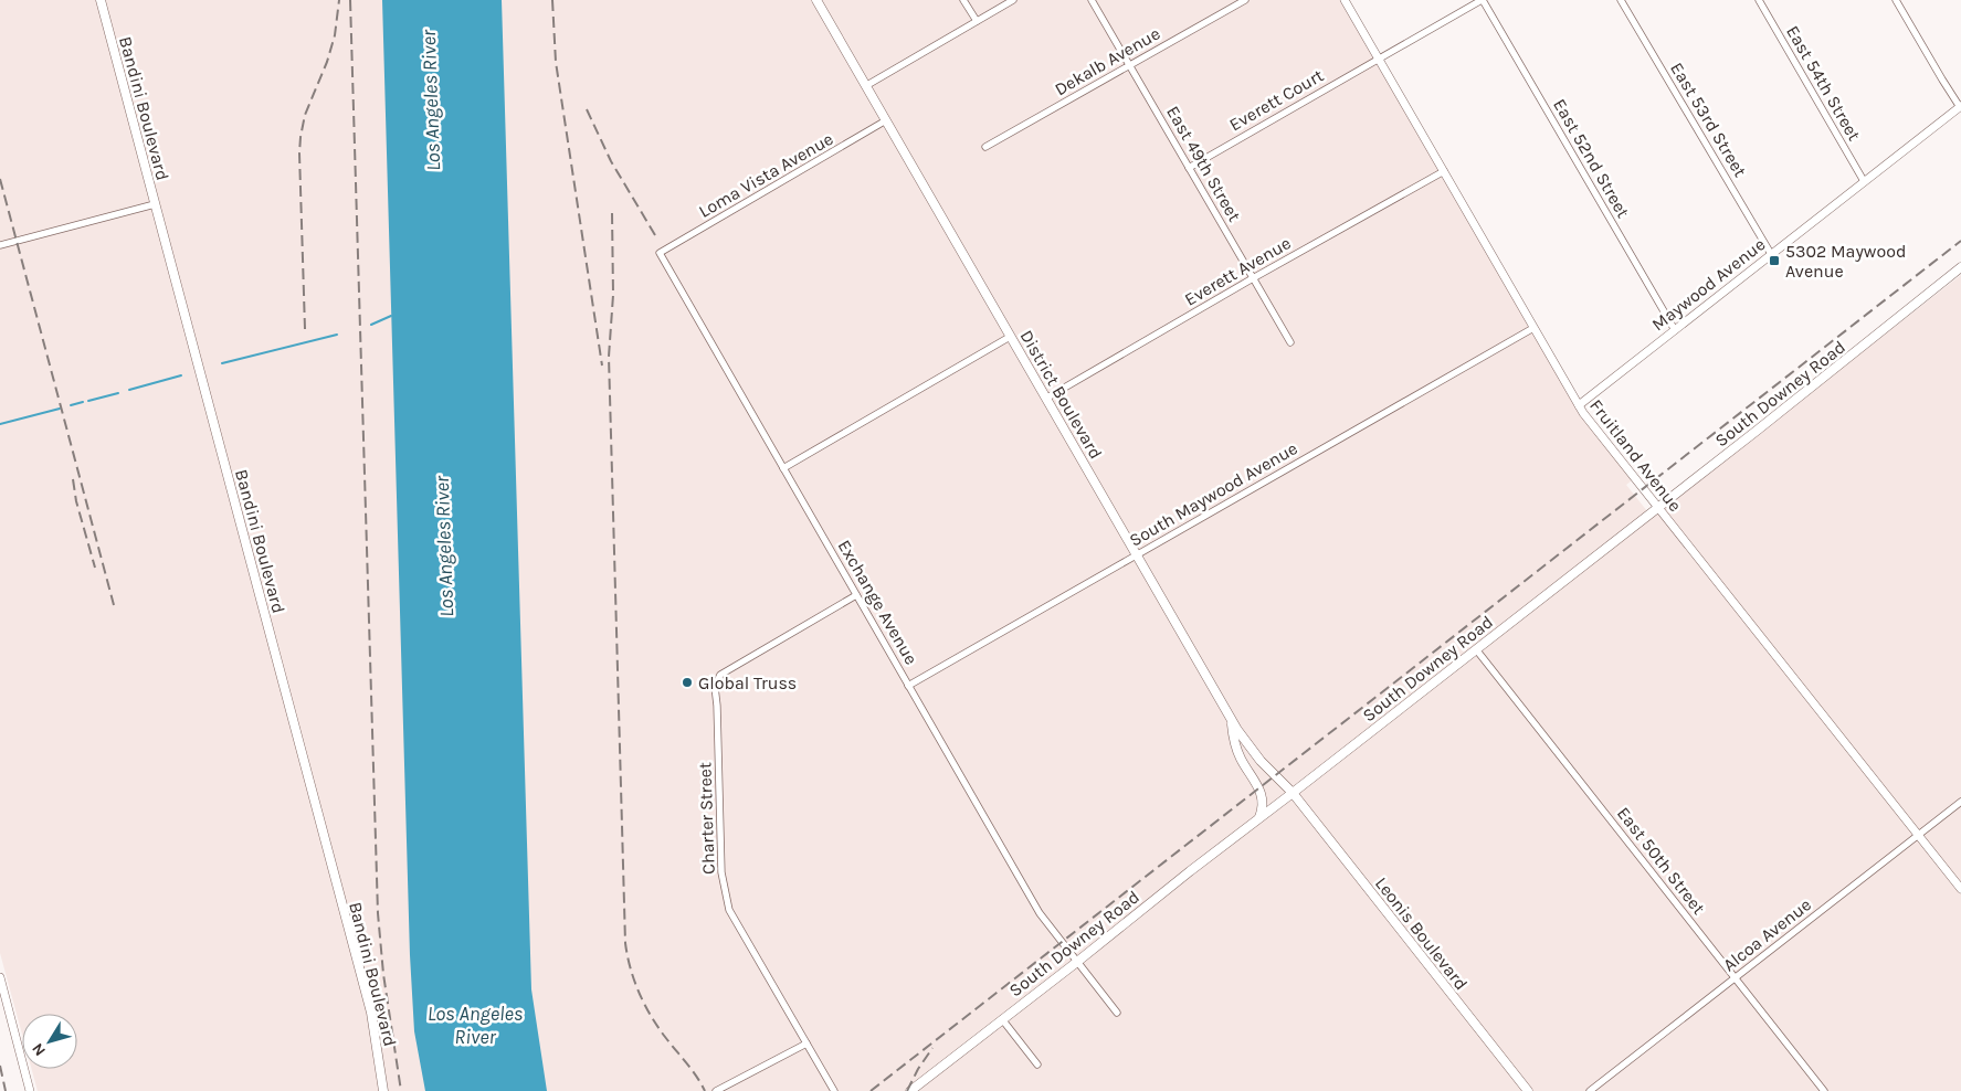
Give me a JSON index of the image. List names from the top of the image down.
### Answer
{
  "streets": {
    "main road": [
      "Bandini Boulevard",
      "South Downey Road",
      "District Boulevard",
      "Leonis Boulevard"
    ],
    "street": [
      "Dekalb Avenue",
      "East 54th Street",
      "Everett Court",
      "East 53rd Street",
      "East 52nd Street",
      "East 49th Street",
      "Loma Vista Avenue",
      "Everett Avenue",
      "Maywood Avenue",
      "Fruitland Avenue",
      "South Maywood Avenue",
      "Exchange Avenue",
      "Charter Street",
      "East 50th Street",
      "Alcoa Avenue"
    ]
  },
  "crossings": [
    ["Dekalb Avenue", "East 49th Street"],
    ["East 54th Street", "Maywood Avenue"],
    ["Everett Court", "East 49th Street"],
    ["Everett Court", "Fruitland Avenue"],
    ["East 53rd Street", "Maywood Avenue"],
    ["East 52nd Street", "Maywood Avenue"],
    ["East 49th Street", "Everett Avenue"],
    ["Loma Vista Avenue", "District Boulevard"],
    ["Loma Vista Avenue", "Exchange Avenue"],
    ["Everett Avenue", "District Boulevard"],
    ["Everett Avenue", "Fruitland Avenue"],
    ["Maywood Avenue", "Fruitland Avenue"],
    ["South Downey Road", "District Boulevard"],
    ["South Downey Road", "Fruitland Avenue"],
    ["South Downey Road", "Exchange Avenue"],
    ["South Downey Road", "East 50th Street"],
    ["South Downey Road", "Leonis Boulevard"],
    ["District Boulevard", "South Maywood Avenue"],
    ["District Boulevard", "Leonis Boulevard"],
    ["Fruitland Avenue", "South Maywood Avenue"],
    ["Fruitland Avenue", "Alcoa Avenue"],
    ["South Maywood Avenue", "Exchange Avenue"],
    ["Exchange Avenue", "Charter Street"],
    ["East 50th Street", "Alcoa Avenue"]
  ],
  "water": ["Los Angeles River"],
  "places": {
    "transit": ["5302 Maywood Avenue"],
    "other": ["Global Truss"]
  },
  "north": "bottom left"
}
